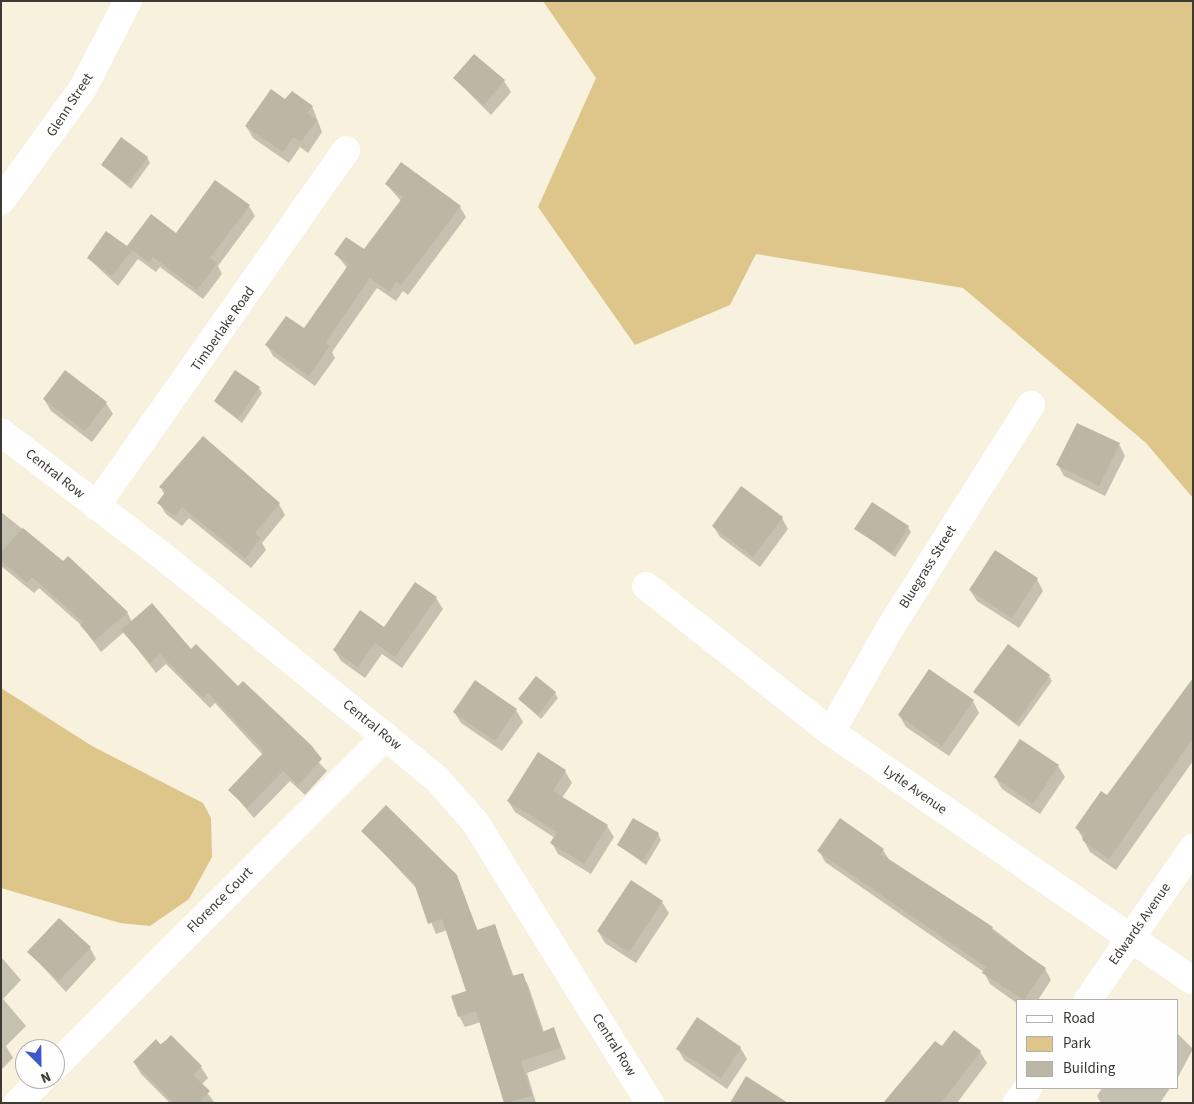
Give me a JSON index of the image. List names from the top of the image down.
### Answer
{
  "streets": {
    "street": [
      "Glenn Street",
      "Timberlake Road",
      "Central Row",
      "Bluegrass Street",
      "Lytle Avenue",
      "Florence Court",
      "Edwards Avenue"
    ]
  },
  "crossings": [
    ["Timberlake Road", "Central Row"],
    ["Central Row", "Florence Court"],
    ["Bluegrass Street", "Lytle Avenue"],
    ["Lytle Avenue", "Edwards Avenue"]
  ],
  "legend": ["Road", "Park", "Building"],
  "north": "bottom right"
}
